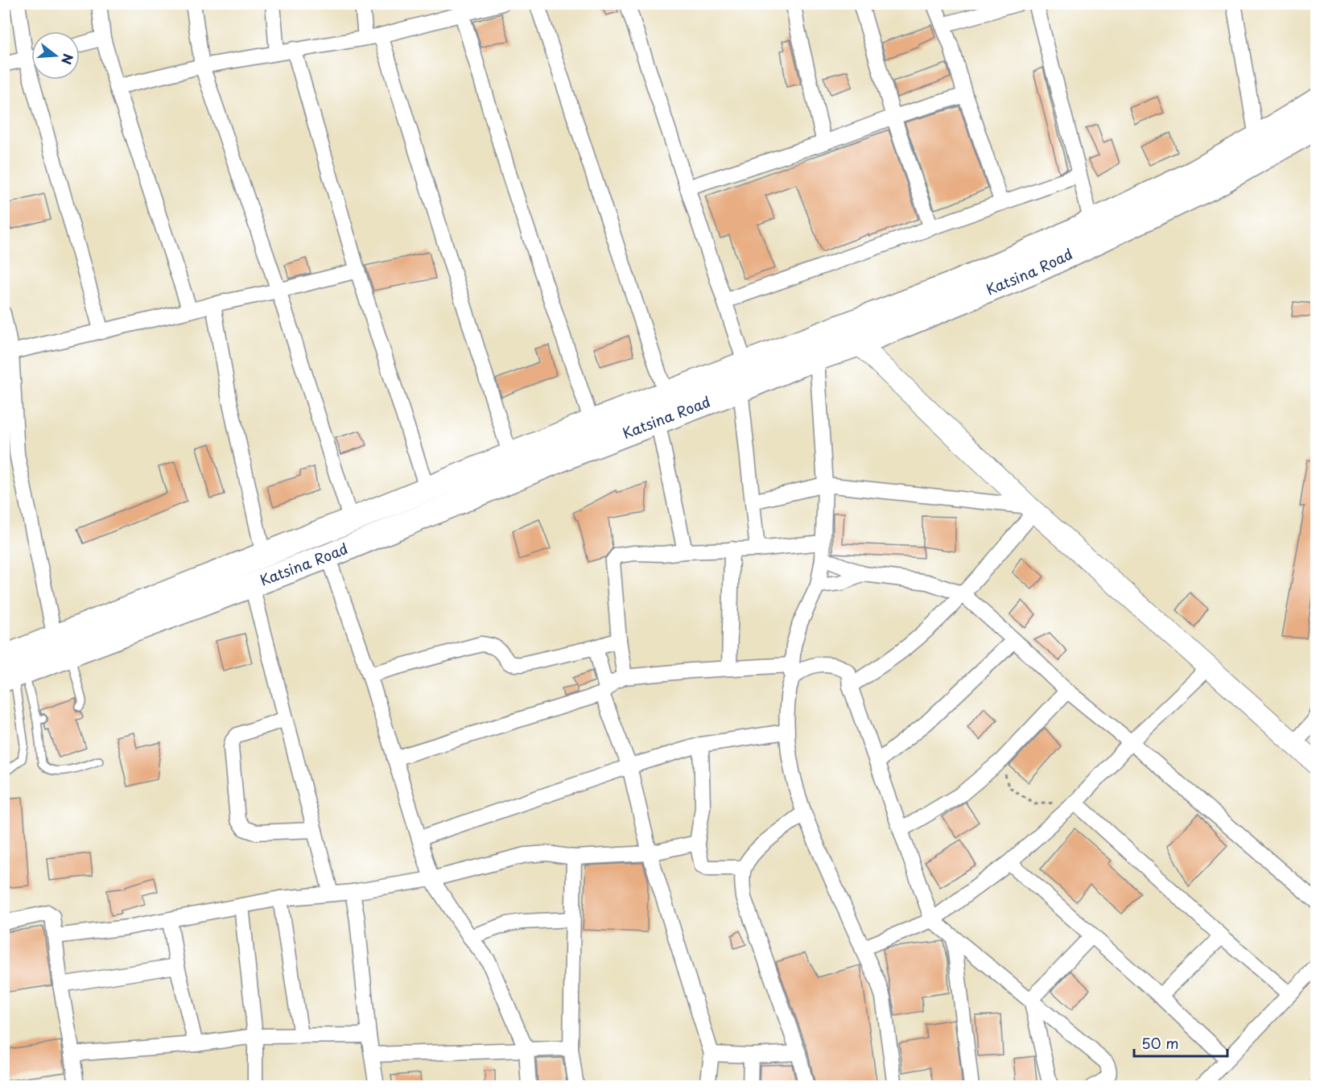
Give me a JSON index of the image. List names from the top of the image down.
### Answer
{
  "streets": {
    "highway": ["Katsina Road"]
  },
  "scale_bar": "50 m",
  "north": "right"
}
